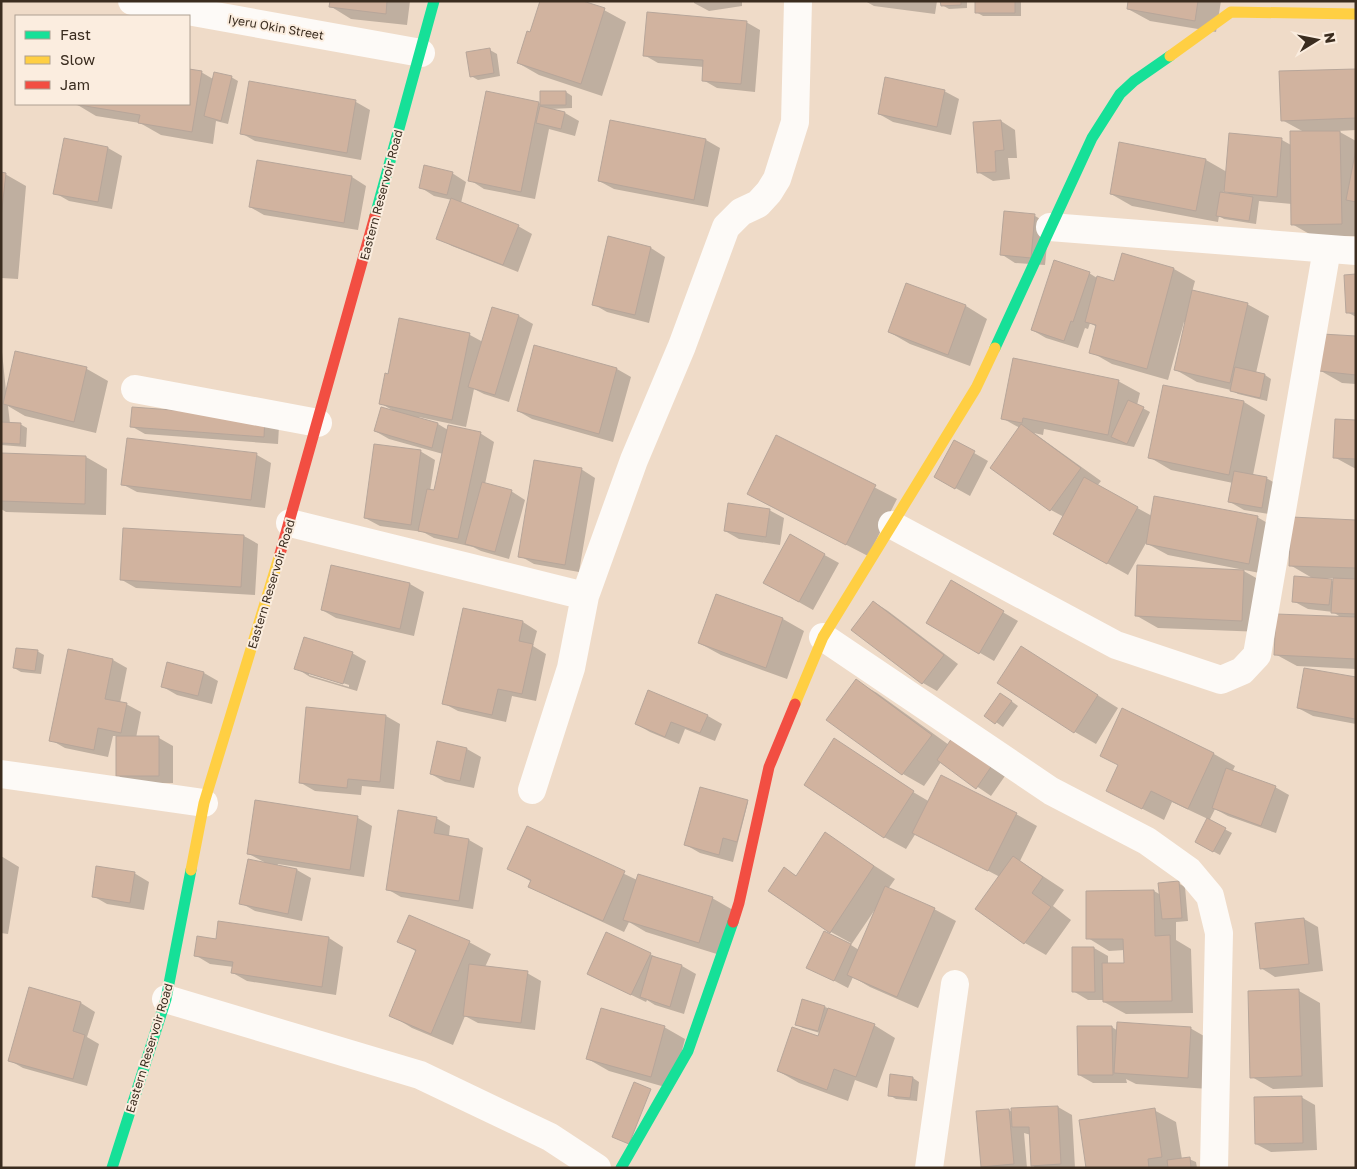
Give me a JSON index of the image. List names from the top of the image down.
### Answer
{
  "streets": {
    "street": ["Iyeru Okin Street", "Eastern Reservoir Road"]
  },
  "crossings": [
    ["Iyeru Okin Street", "Eastern Reservoir Road"]
  ],
  "legend": ["Fast", "Slow", "Jam"],
  "north": "right"
}
